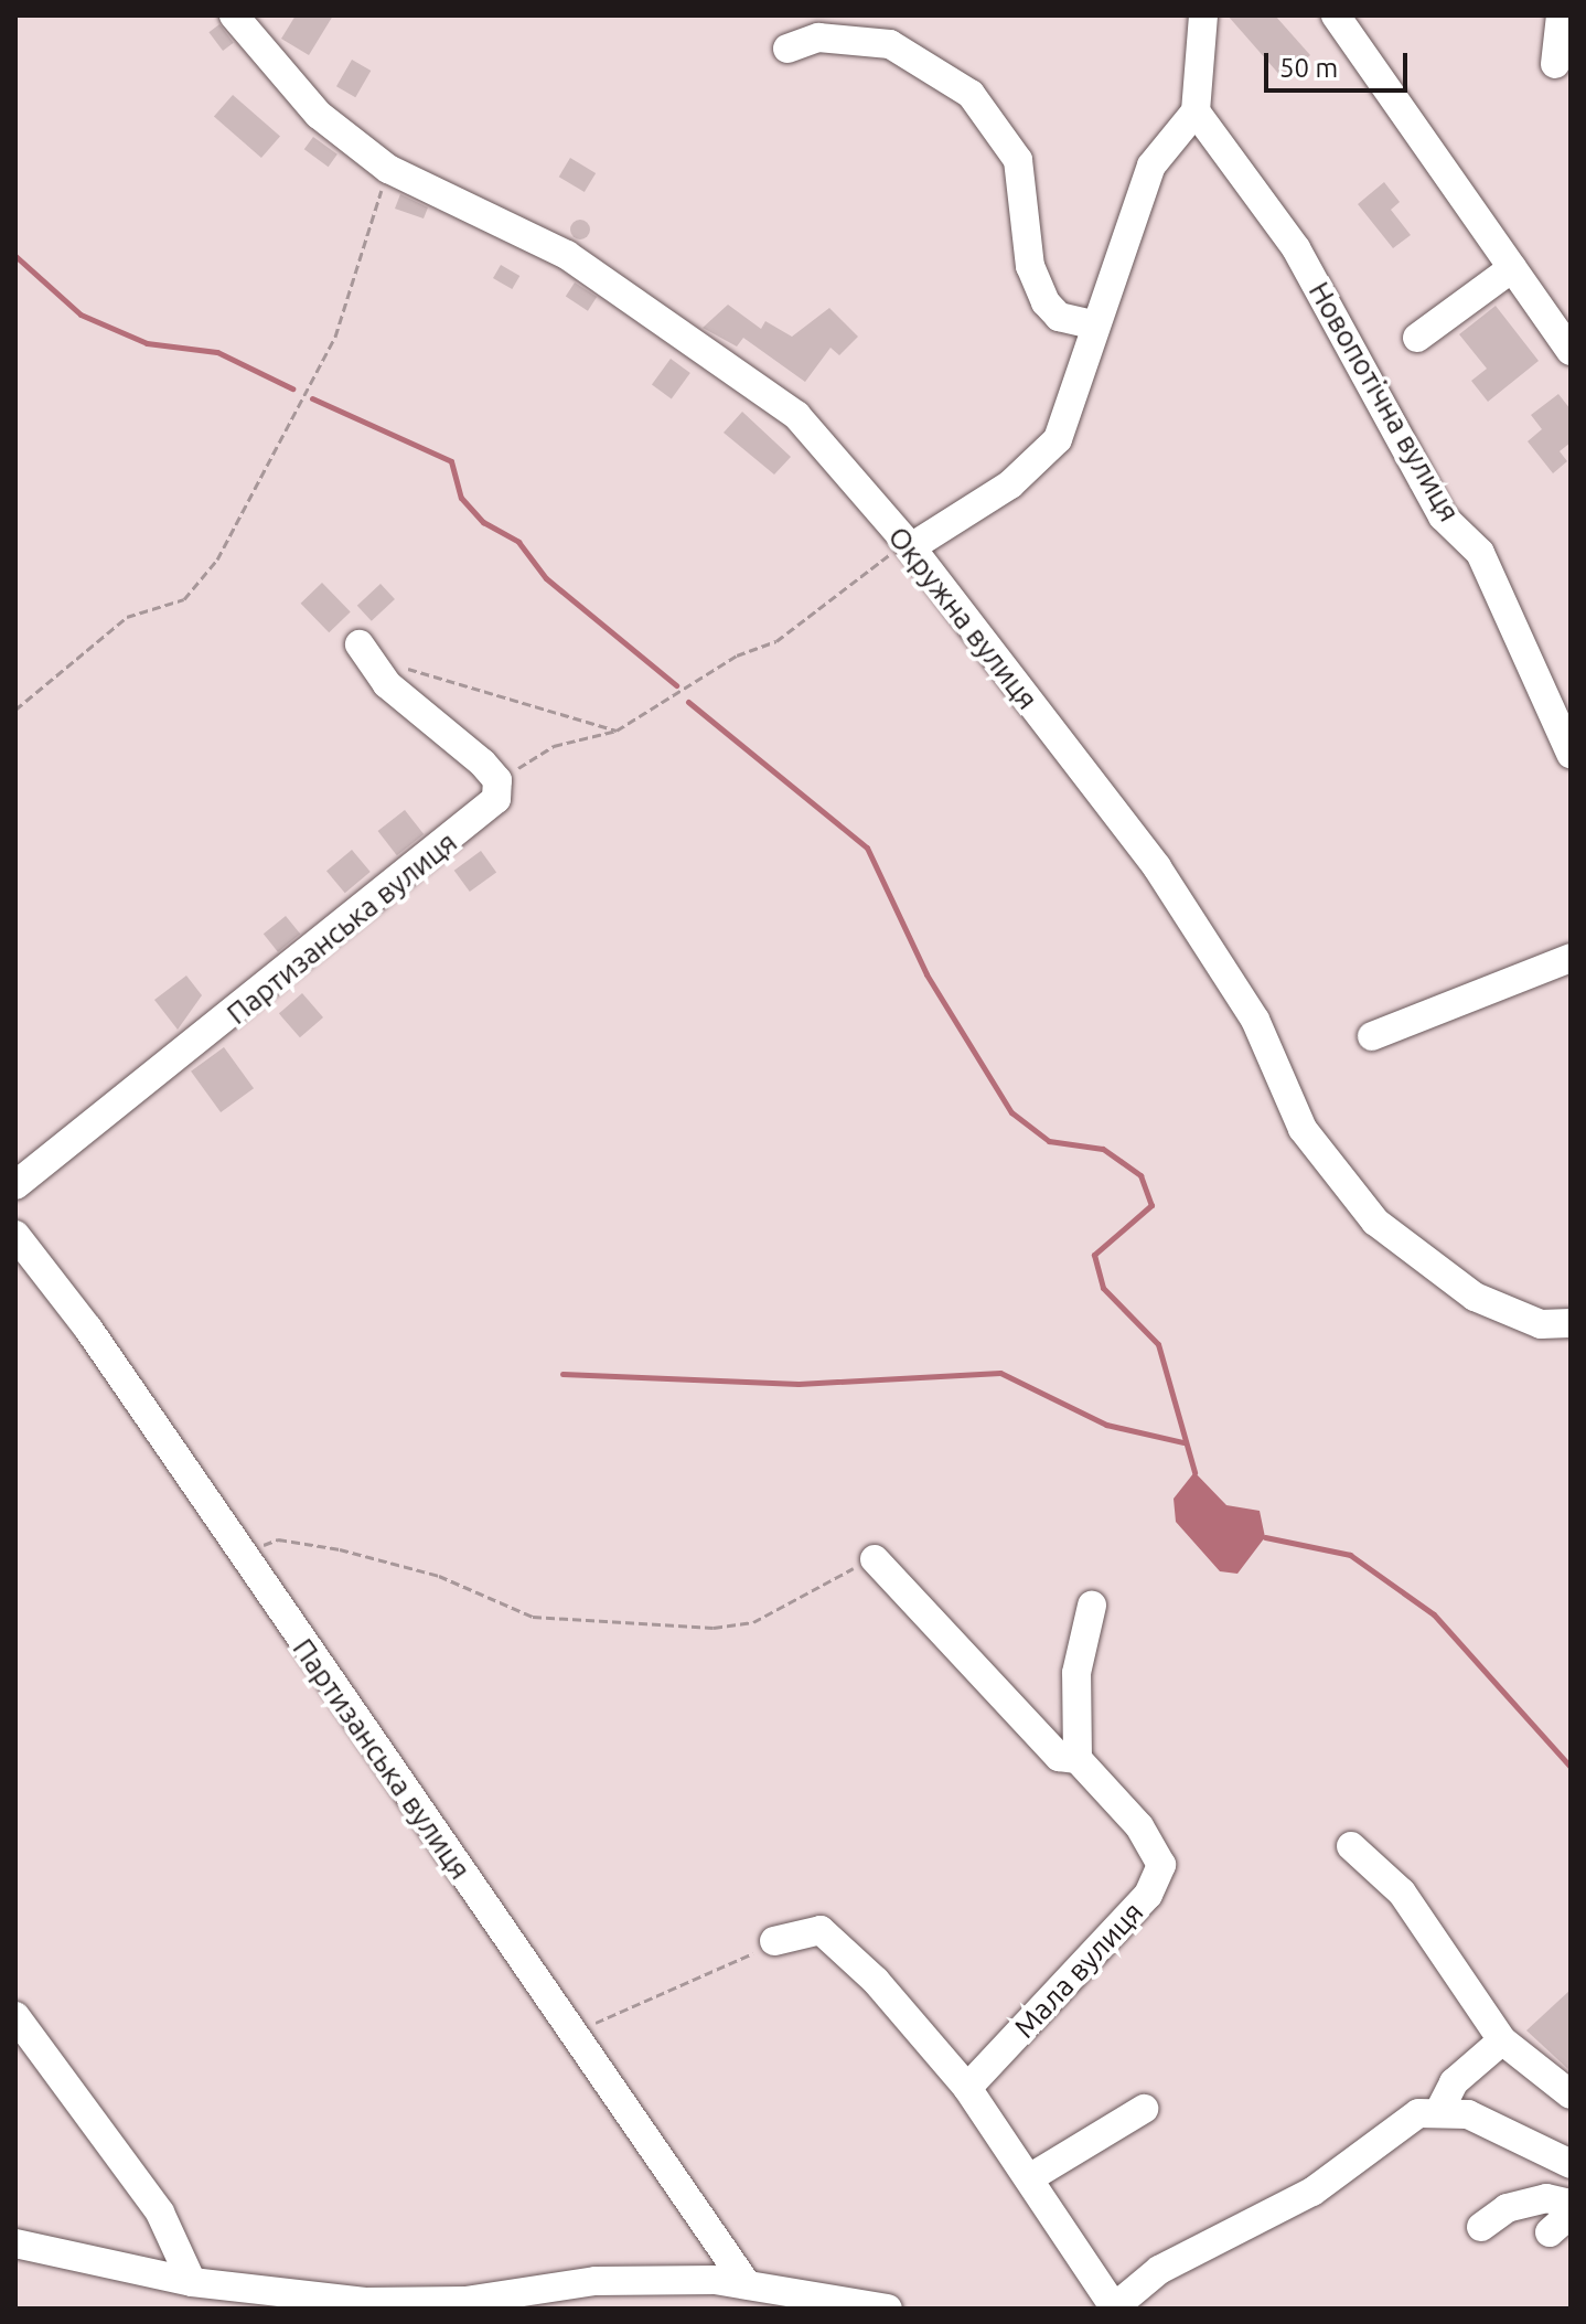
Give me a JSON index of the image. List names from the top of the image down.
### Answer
{
  "streets": {
    "street": [
      "Новопотічна вулиця",
      "Окружна вулиця",
      "Партизанська вулиця",
      "Мала вулиця"
    ]
  },
  "scale_bar": "50 m"
}
